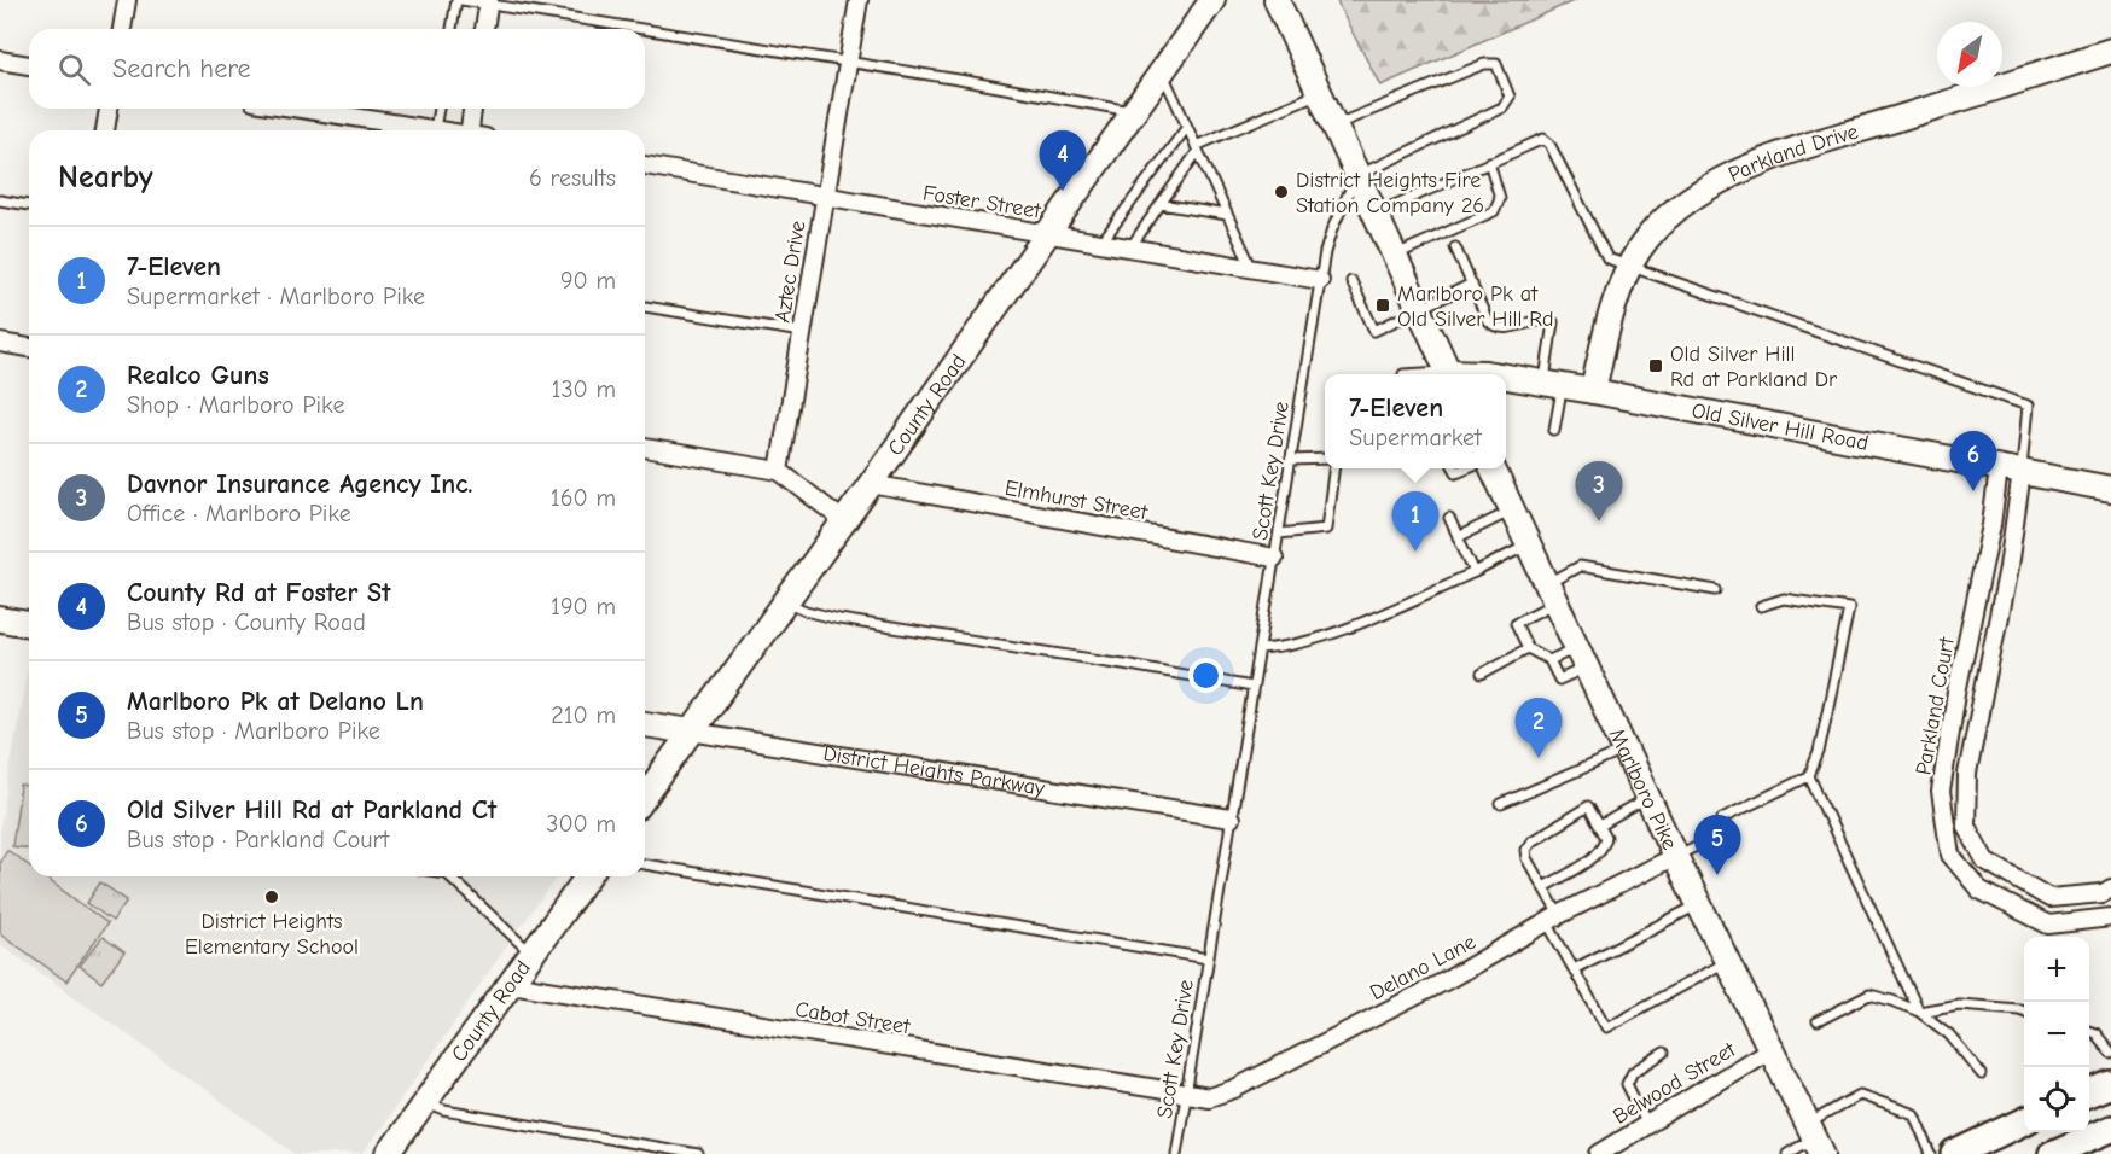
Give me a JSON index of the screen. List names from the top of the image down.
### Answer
{
  "streets": {
    "street": [
      "Parkland Drive",
      "Foster Street",
      "Aztec Drive",
      "County Road",
      "Old Silver Hill Road",
      "Elmhurst Street",
      "Parkland Court",
      "District Heights Parkway",
      "Marlboro Pike",
      "Delano Lane",
      "Cabot Street",
      "Belwood Street"
    ],
    "lane": ["Scott Key Drive"]
  },
  "crossings": [
    ["Parkland Drive", "Old Silver Hill Road"],
    ["Foster Street", "Aztec Drive"],
    ["Foster Street", "County Road"],
    ["Foster Street", "Scott Key Drive"],
    ["County Road", "Elmhurst Street"],
    ["County Road", "District Heights Parkway"],
    ["County Road", "Cabot Street"],
    ["Old Silver Hill Road", "Parkland Court"],
    ["Scott Key Drive", "Elmhurst Street"],
    ["Scott Key Drive", "District Heights Parkway"],
    ["Scott Key Drive", "Delano Lane"],
    ["Scott Key Drive", "Cabot Street"],
    ["Marlboro Pike", "Delano Lane"],
    ["Marlboro Pike", "Belwood Street"],
    ["Delano Lane", "Cabot Street"]
  ],
  "places": {
    "other": ["District Heights Fire Station Company 26", "District Heights Elementary School"],
    "transit": ["Marlboro Pk at Old Silver Hill Rd", "Old Silver Hill Rd at Parkland Dr"]
  },
  "north": "bottom left",
  "page": {
    "search": "Search here",
    "pins": [
      "4",
      "6",
      "3",
      "1",
      "2",
      "5"
    ],
    "heading": ["Nearby", "6 results"],
    "list": [
      {
        "mark": "1",
        "name": "7-Eleven",
        "note": "Supermarket · Marlboro Pike",
        "value": "90 m"
      },
      {
        "mark": "2",
        "name": "Realco Guns",
        "note": "Shop · Marlboro Pike",
        "value": "130 m"
      },
      {
        "mark": "3",
        "name": "Davnor Insurance Agency Inc.",
        "note": "Office · Marlboro Pike",
        "value": "160 m"
      },
      {
        "mark": "4",
        "name": "County Rd at Foster St",
        "note": "Bus stop · County Road",
        "value": "190 m"
      },
      {
        "mark": "5",
        "name": "Marlboro Pk at Delano Ln",
        "note": "Bus stop · Marlboro Pike",
        "value": "210 m"
      },
      {
        "mark": "6",
        "name": "Old Silver Hill Rd at Parkland Ct",
        "note": "Bus stop · Parkland Court",
        "value": "300 m"
      }
    ],
    "popup": ["7-Eleven", "Supermarket"],
    "map_buttons": ["+", "−"]
  }
}
